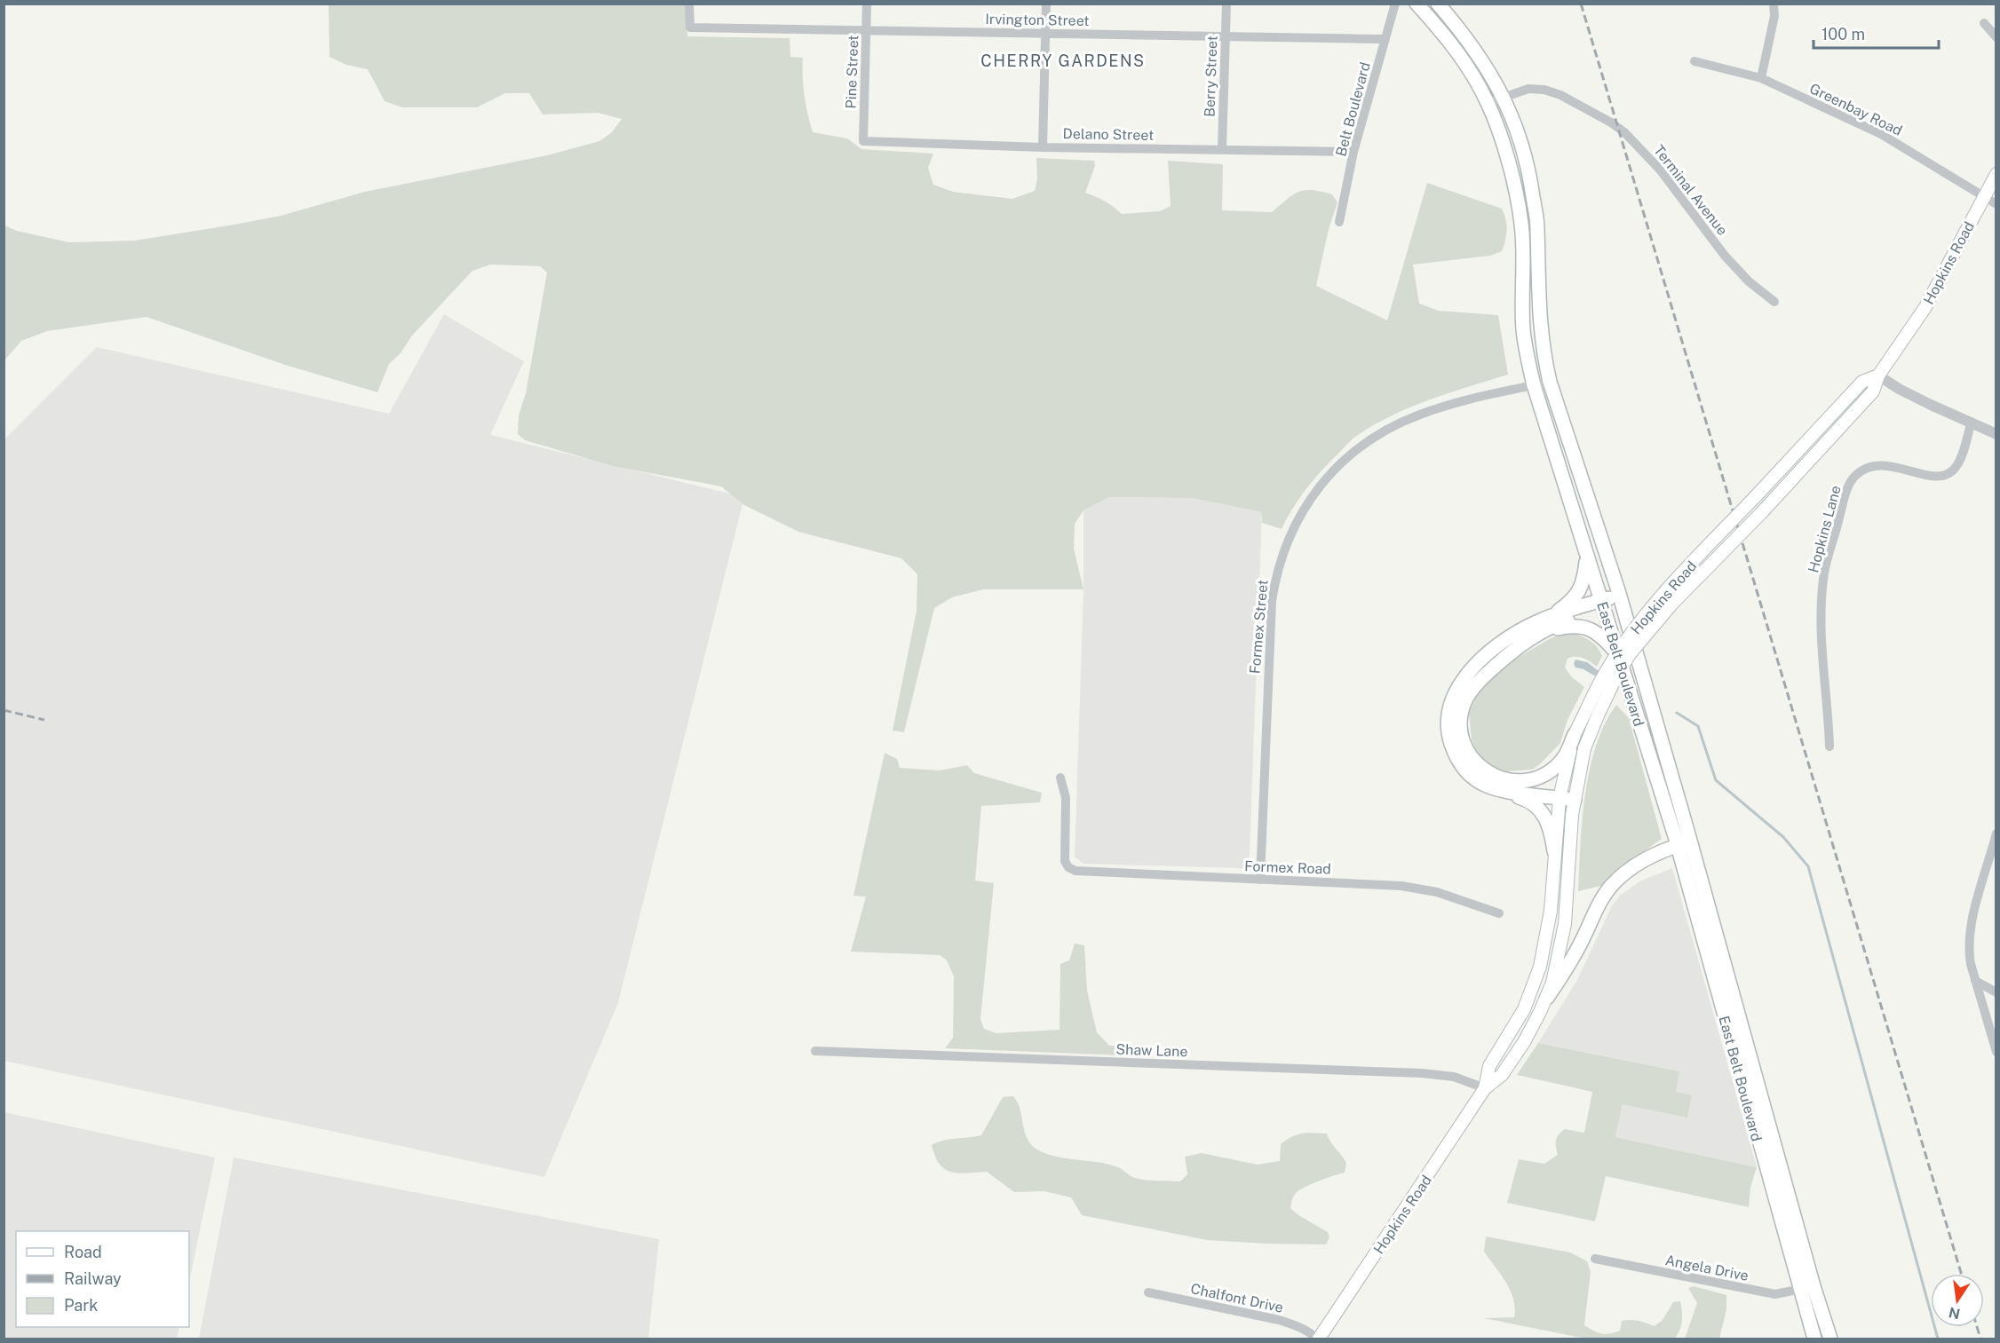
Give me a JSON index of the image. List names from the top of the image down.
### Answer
{
  "streets": {
    "main road": ["Hopkins Road", "East Belt Boulevard"],
    "street": [
      "Irvington Street",
      "Pine Street",
      "Berry Street",
      "Belt Boulevard",
      "Greenbay Road",
      "Delano Street",
      "Terminal Avenue",
      "Hopkins Lane",
      "Formex Street",
      "Formex Road",
      "Shaw Lane",
      "Angela Drive",
      "Chalfont Drive"
    ]
  },
  "crossings": [
    ["Irvington Street", "Pine Street"],
    ["Irvington Street", "Berry Street"],
    ["Irvington Street", "Belt Boulevard"],
    ["Pine Street", "Delano Street"],
    ["Berry Street", "Delano Street"],
    ["Belt Boulevard", "Delano Street"],
    ["Greenbay Road", "Hopkins Road"],
    ["Terminal Avenue", "East Belt Boulevard"],
    ["Hopkins Road", "Shaw Lane"],
    ["Hopkins Road", "Chalfont Drive"],
    ["Formex Street", "East Belt Boulevard"],
    ["Formex Street", "Formex Road"],
    ["East Belt Boulevard", "Angela Drive"]
  ],
  "districts": ["CHERRY GARDENS"],
  "legend": ["Road", "Railway", "Park"],
  "scale_bar": "100 m",
  "north": "bottom"
}
